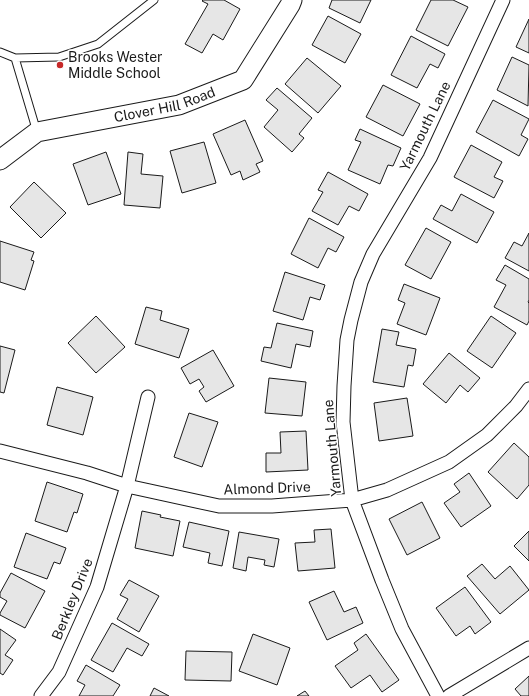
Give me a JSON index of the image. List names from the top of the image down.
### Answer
{
  "streets": {
    "street": [
      "Clover Hill Road",
      "Yarmouth Lane",
      "Almond Drive",
      "Berkley Drive"
    ]
  },
  "crossings": [
    ["Yarmouth Lane", "Almond Drive"],
    ["Almond Drive", "Berkley Drive"]
  ],
  "places": ["Brooks Wester Middle School"]
}
